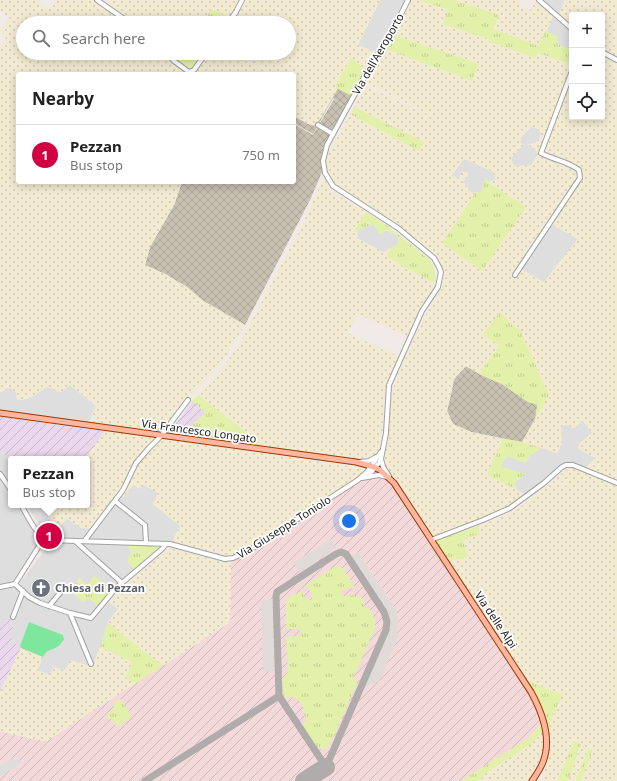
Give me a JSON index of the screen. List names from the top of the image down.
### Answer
{
  "streets": {
    "main road": ["Via Francesco Longato", "Via delle Alpi"],
    "street": ["Via dell'Aeroporto", "Via Giuseppe Toniolo"]
  },
  "crossings": [
    ["Via dell'Aeroporto", "Via Giuseppe Toniolo"],
    ["Via Francesco Longato", "Via Giuseppe Toniolo"],
    ["Via Francesco Longato", "Via delle Alpi"],
    ["Via Giuseppe Toniolo", "Via delle Alpi"]
  ],
  "places": {
    "church": ["Chiesa di Pezzan"]
  },
  "page": {
    "map_buttons": ["+", "−"],
    "search": "Search here",
    "heading": "Nearby",
    "list": [
      {
        "mark": "1",
        "name": "Pezzan",
        "note": "Bus stop",
        "value": "750 m"
      }
    ],
    "popup": ["Pezzan", "Bus stop"],
    "pins": "1"
  }
}
